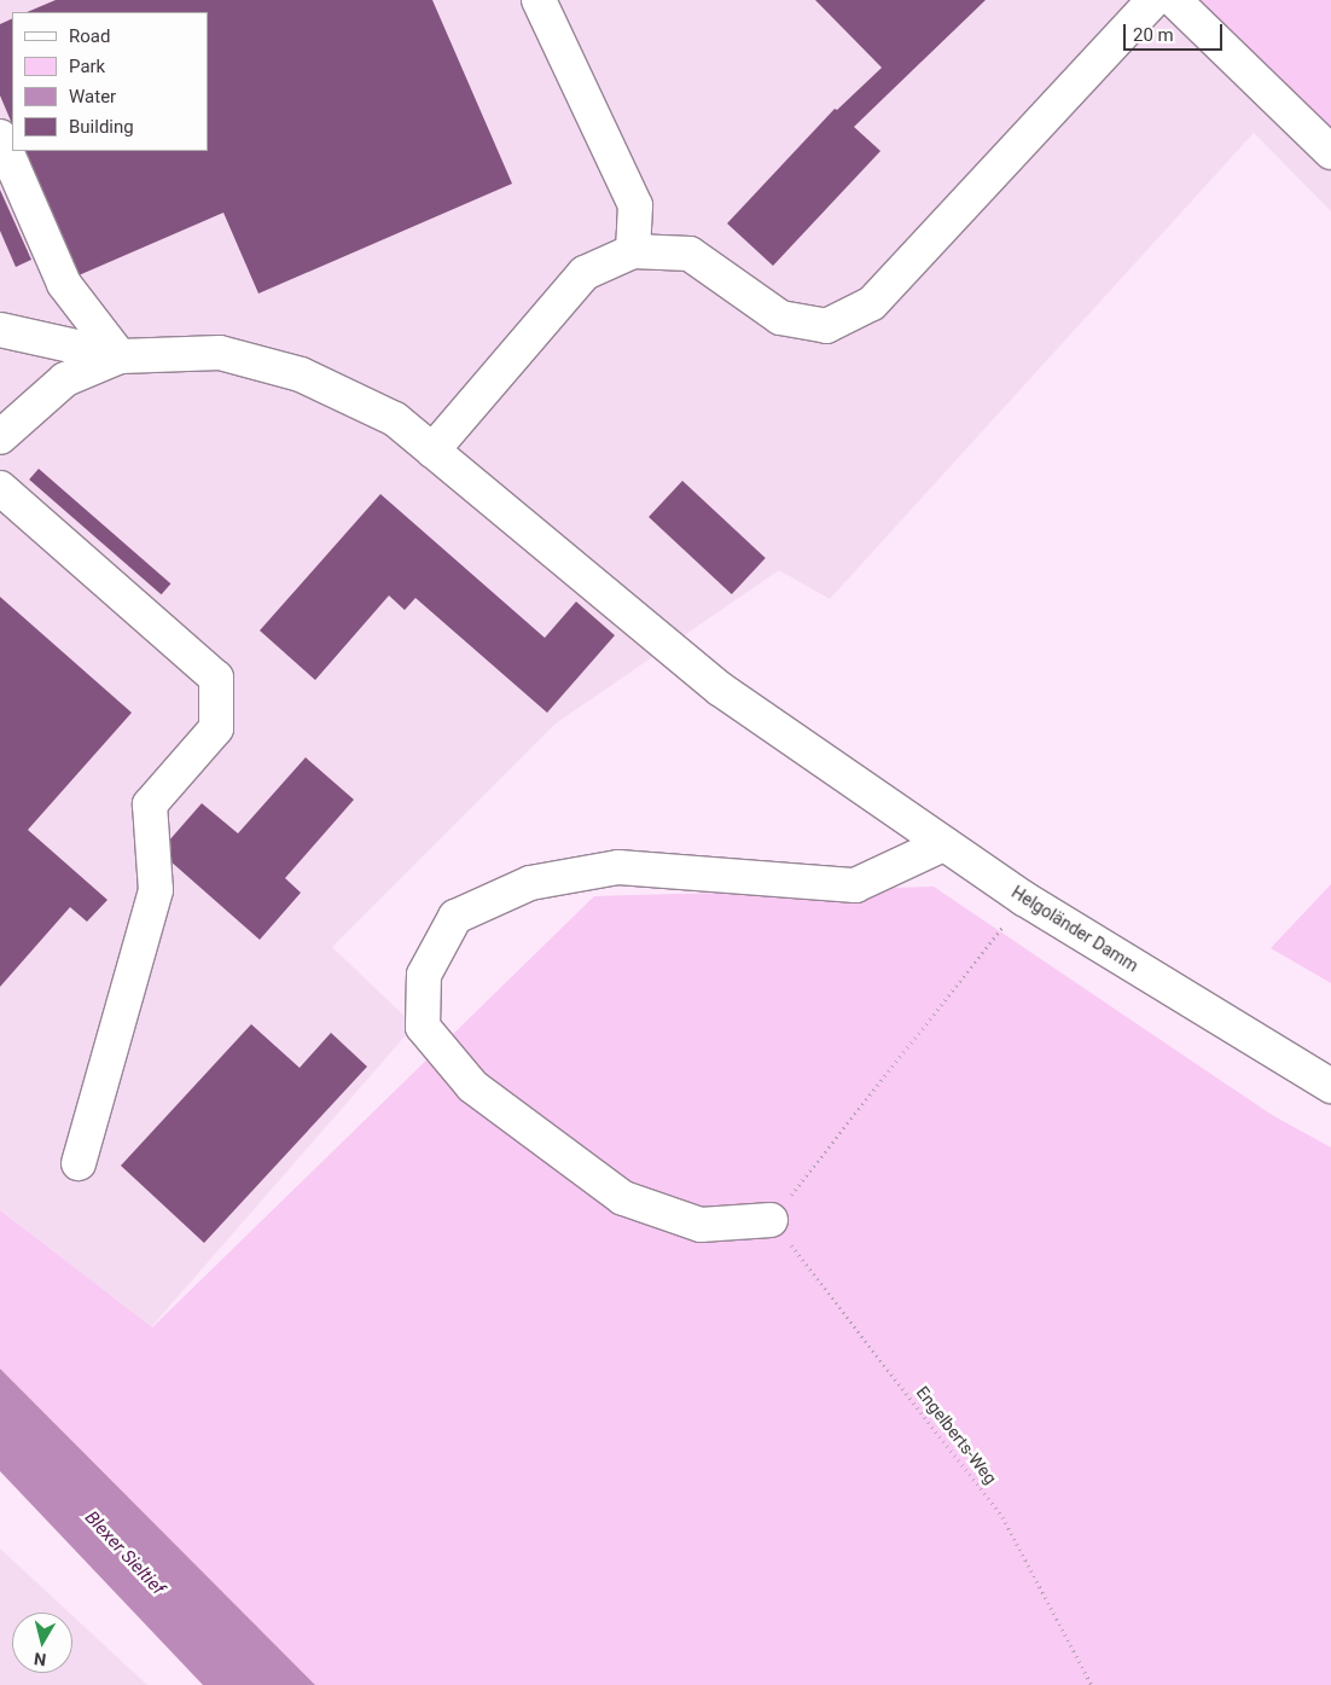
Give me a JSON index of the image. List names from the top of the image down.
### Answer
{
  "streets": {
    "street": ["Helgoländer Damm"],
    "path": ["Engelberts-Weg"]
  },
  "water": ["Blexer Sieltief"],
  "legend": [
    "Road",
    "Park",
    "Water",
    "Building"
  ],
  "scale_bar": "20 m",
  "north": "bottom"
}
